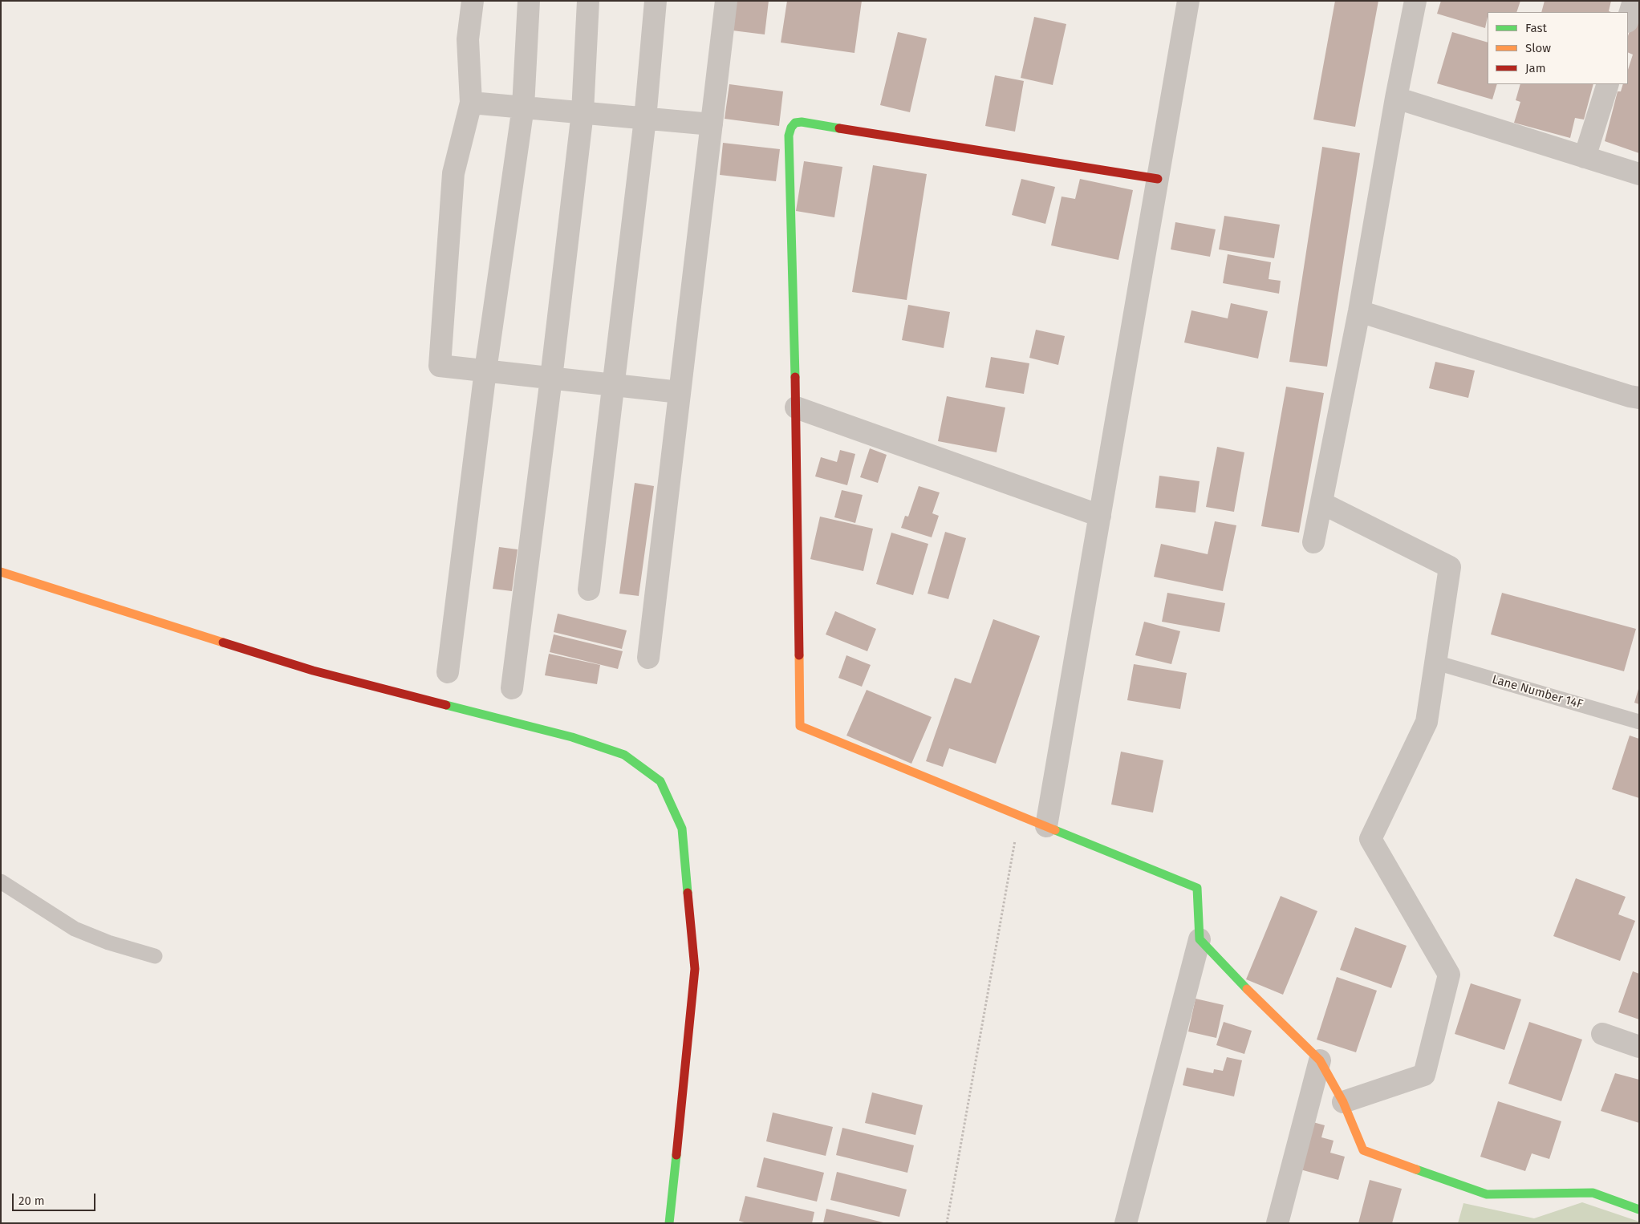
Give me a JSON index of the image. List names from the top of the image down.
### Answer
{
  "streets": {
    "lane": ["Lane Number 14F"]
  },
  "legend": ["Fast", "Slow", "Jam"],
  "scale_bar": "20 m"
}
